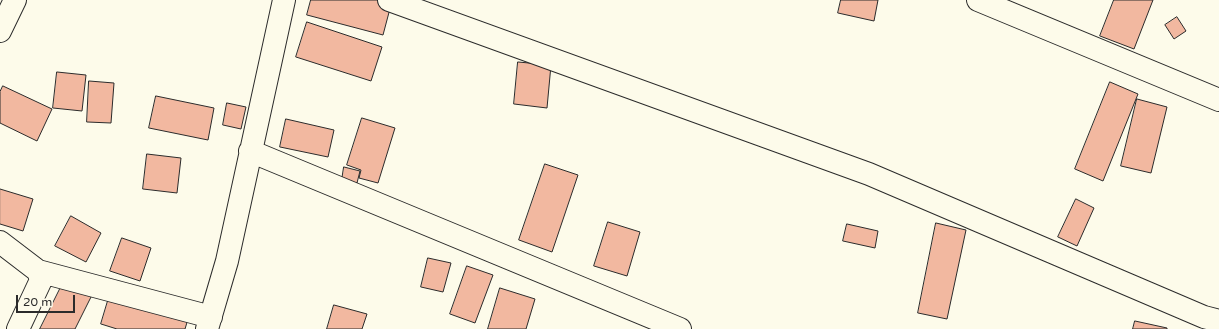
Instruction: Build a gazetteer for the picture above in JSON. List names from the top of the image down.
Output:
{
  "scale_bar": "20 m"
}
